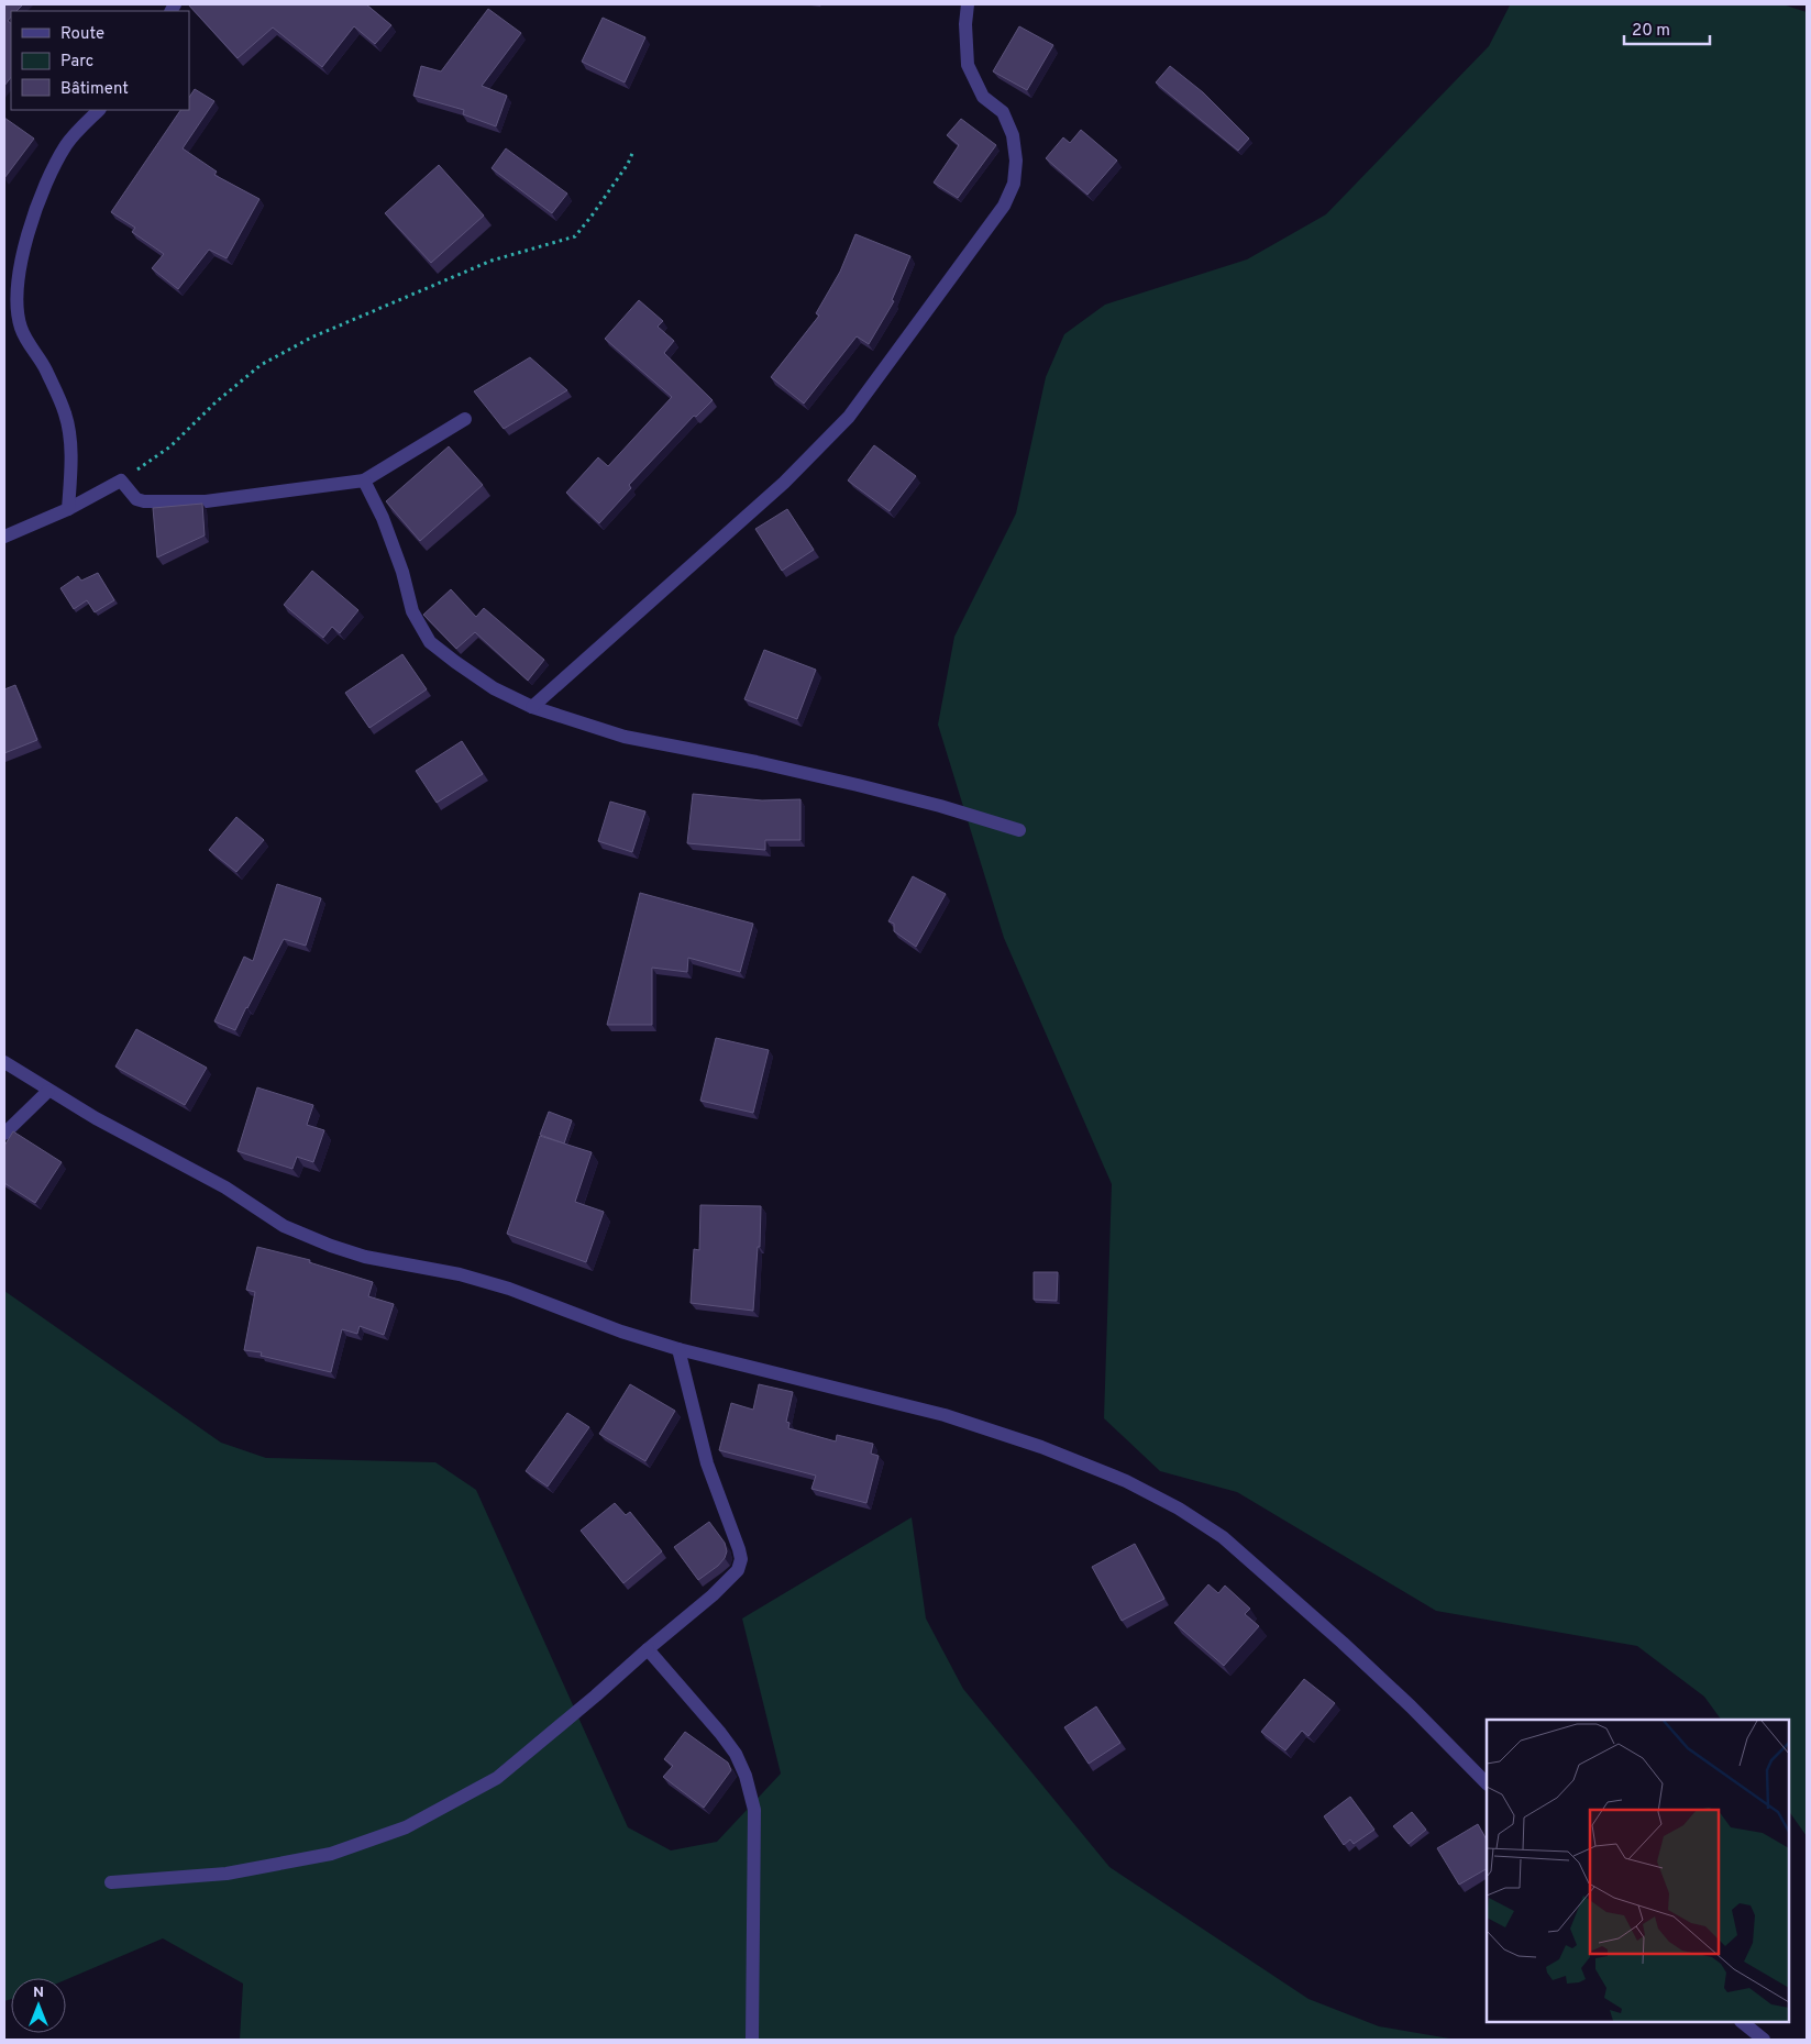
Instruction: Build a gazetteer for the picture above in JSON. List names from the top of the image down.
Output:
{
  "legend": ["Route", "Parc", "Bâtiment"],
  "scale_bar": "20 m",
  "north": "top"
}
